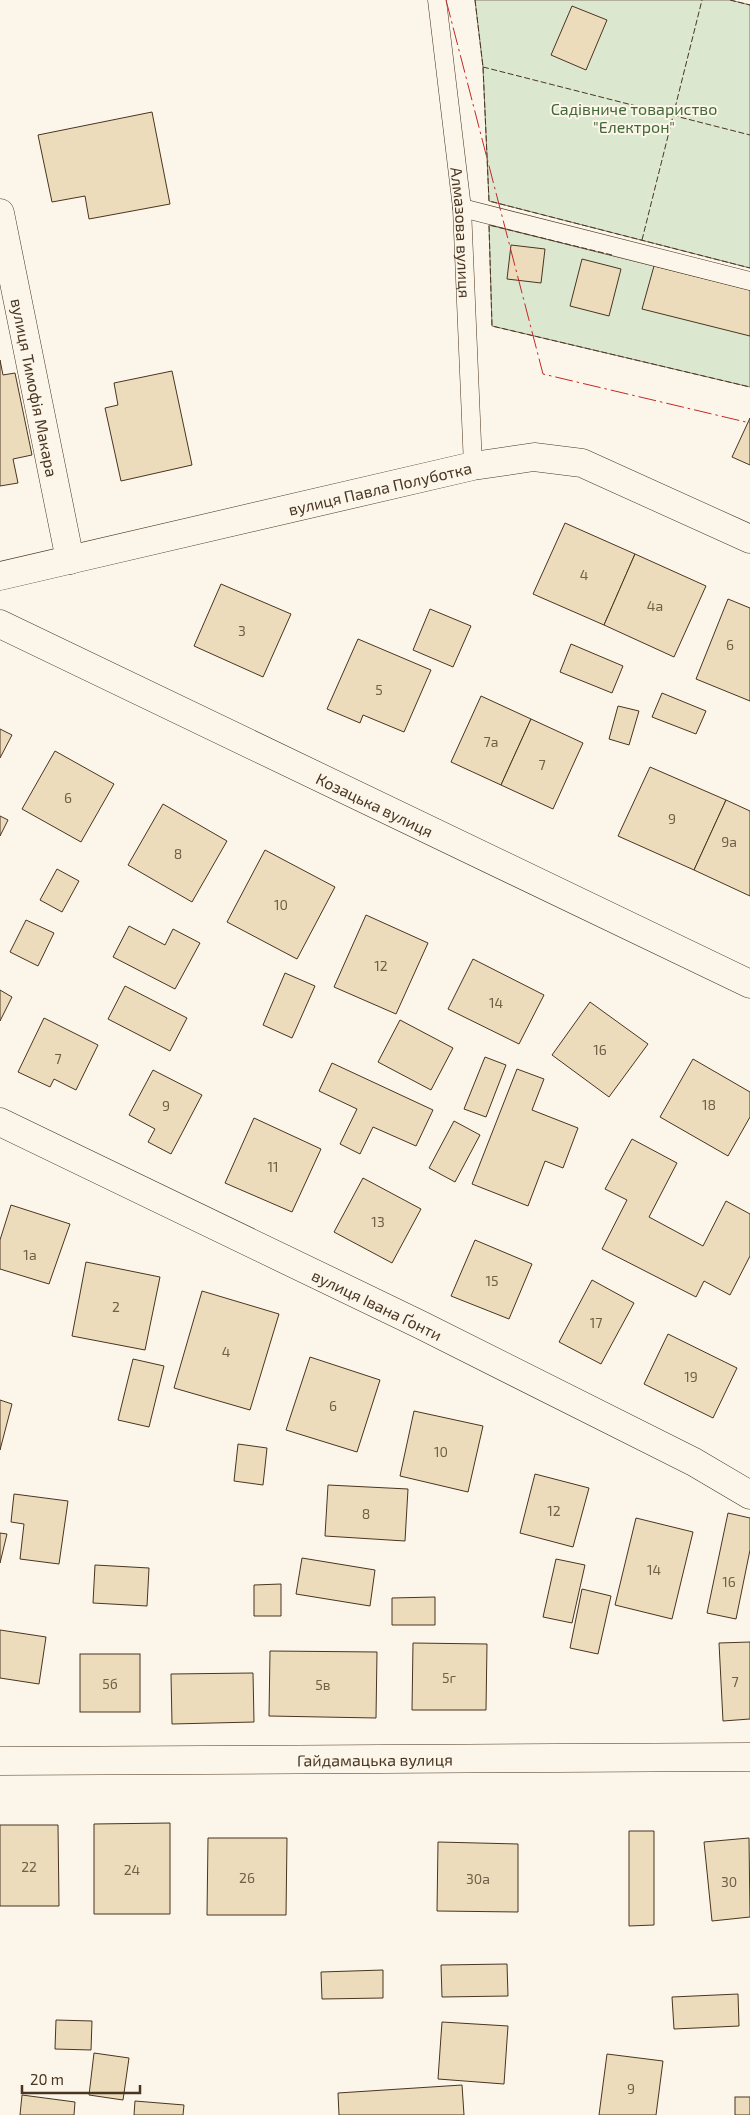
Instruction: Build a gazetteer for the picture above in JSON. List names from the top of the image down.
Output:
{
  "streets": {
    "street": [
      "вулиця Тимофія Макара",
      "вулиця Павла Полуботка",
      "Козацька вулиця",
      "вулиця Івана Ґонти",
      "Гайдамацька вулиця"
    ],
    "lane": ["Алмазова вулиця"]
  },
  "crossings": [
    ["Алмазова вулиця", "вулиця Павла Полуботка"],
    ["вулиця Тимофія Макара", "вулиця Павла Полуботка"]
  ],
  "parks": ["Садівниче товариство \"Електрон\""],
  "house_numbers": [
    "4",
    "4а",
    "3",
    "6",
    "5",
    "7а",
    "7",
    "6",
    "9",
    "9а",
    "8",
    "10",
    "12",
    "14",
    "16",
    "7",
    "18",
    "9",
    "11",
    "13",
    "1а",
    "15",
    "2",
    "17",
    "4",
    "19",
    "6",
    "10",
    "12",
    "8",
    "14",
    "16",
    "5г",
    "7",
    "5б",
    "5в",
    "22",
    "24",
    "26",
    "30а",
    "30",
    "9"
  ],
  "scale_bar": "20 m"
}
